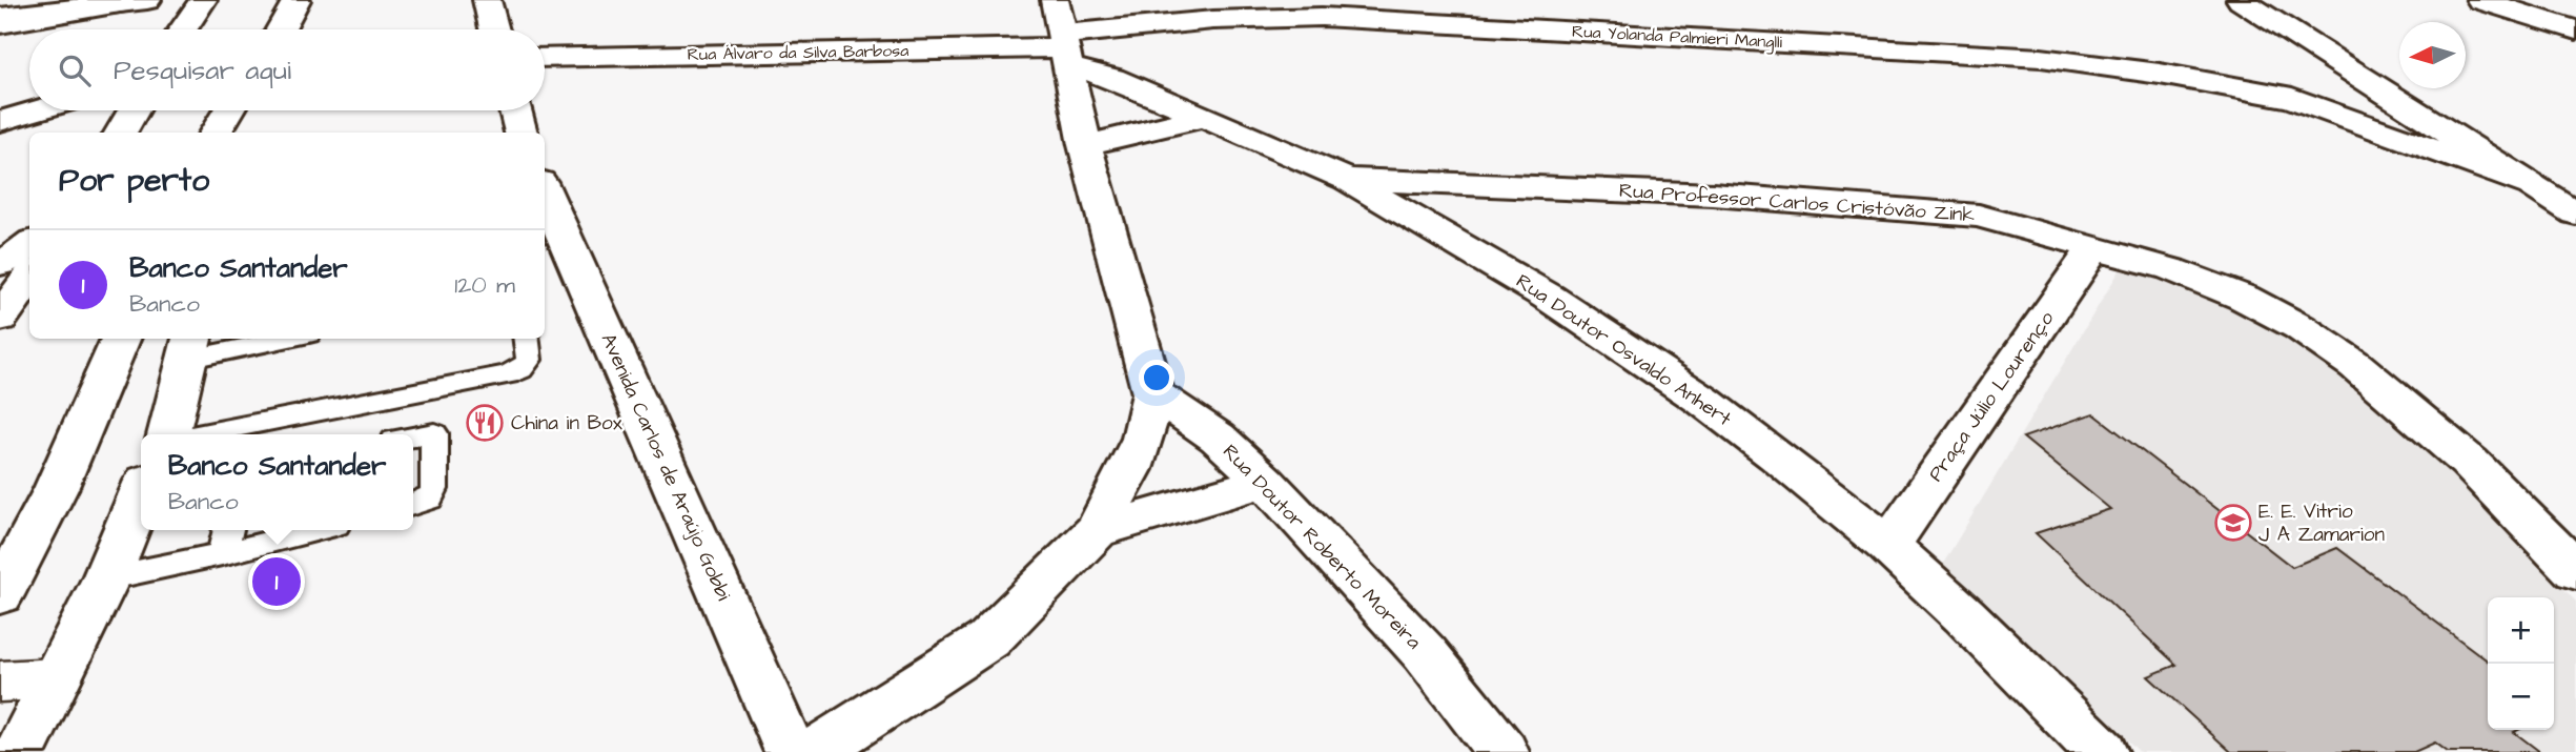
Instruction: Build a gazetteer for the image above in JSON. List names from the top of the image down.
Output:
{
  "streets": {
    "street": [
      "Rua Yolanda Palmieri Manglli",
      "Rua Álvaro da Silva Barbosa",
      "Rua Professor Carlos Cristóvão Zink",
      "Rua Doutor Osvaldo Anhert",
      "Praça Júlio Lourenço",
      "Avenida Carlos de Araújo Gobbi",
      "Rua Doutor Roberto Moreira"
    ]
  },
  "crossings": [
    ["Rua Yolanda Palmieri Manglli", "Rua Álvaro da Silva Barbosa"],
    ["Rua Yolanda Palmieri Manglli", "Rua Doutor Osvaldo Anhert"],
    ["Rua Álvaro da Silva Barbosa", "Rua Doutor Osvaldo Anhert"],
    ["Rua Professor Carlos Cristóvão Zink", "Rua Doutor Osvaldo Anhert"],
    ["Rua Professor Carlos Cristóvão Zink", "Praça Júlio Lourenço"],
    ["Rua Doutor Osvaldo Anhert", "Praça Júlio Lourenço"]
  ],
  "places": {
    "restaurant": ["China in Box"],
    "school or university": ["E. E. Vitrio J A Zamarion"]
  },
  "north": "left",
  "page": {
    "search": "Pesquisar aqui",
    "heading": "Por perto",
    "list": [
      {
        "mark": "1",
        "name": "Banco Santander",
        "note": "Banco",
        "value": "120 m"
      }
    ],
    "popup": ["Banco Santander", "Banco"],
    "pins": "1",
    "map_buttons": ["+", "−"]
  }
}
